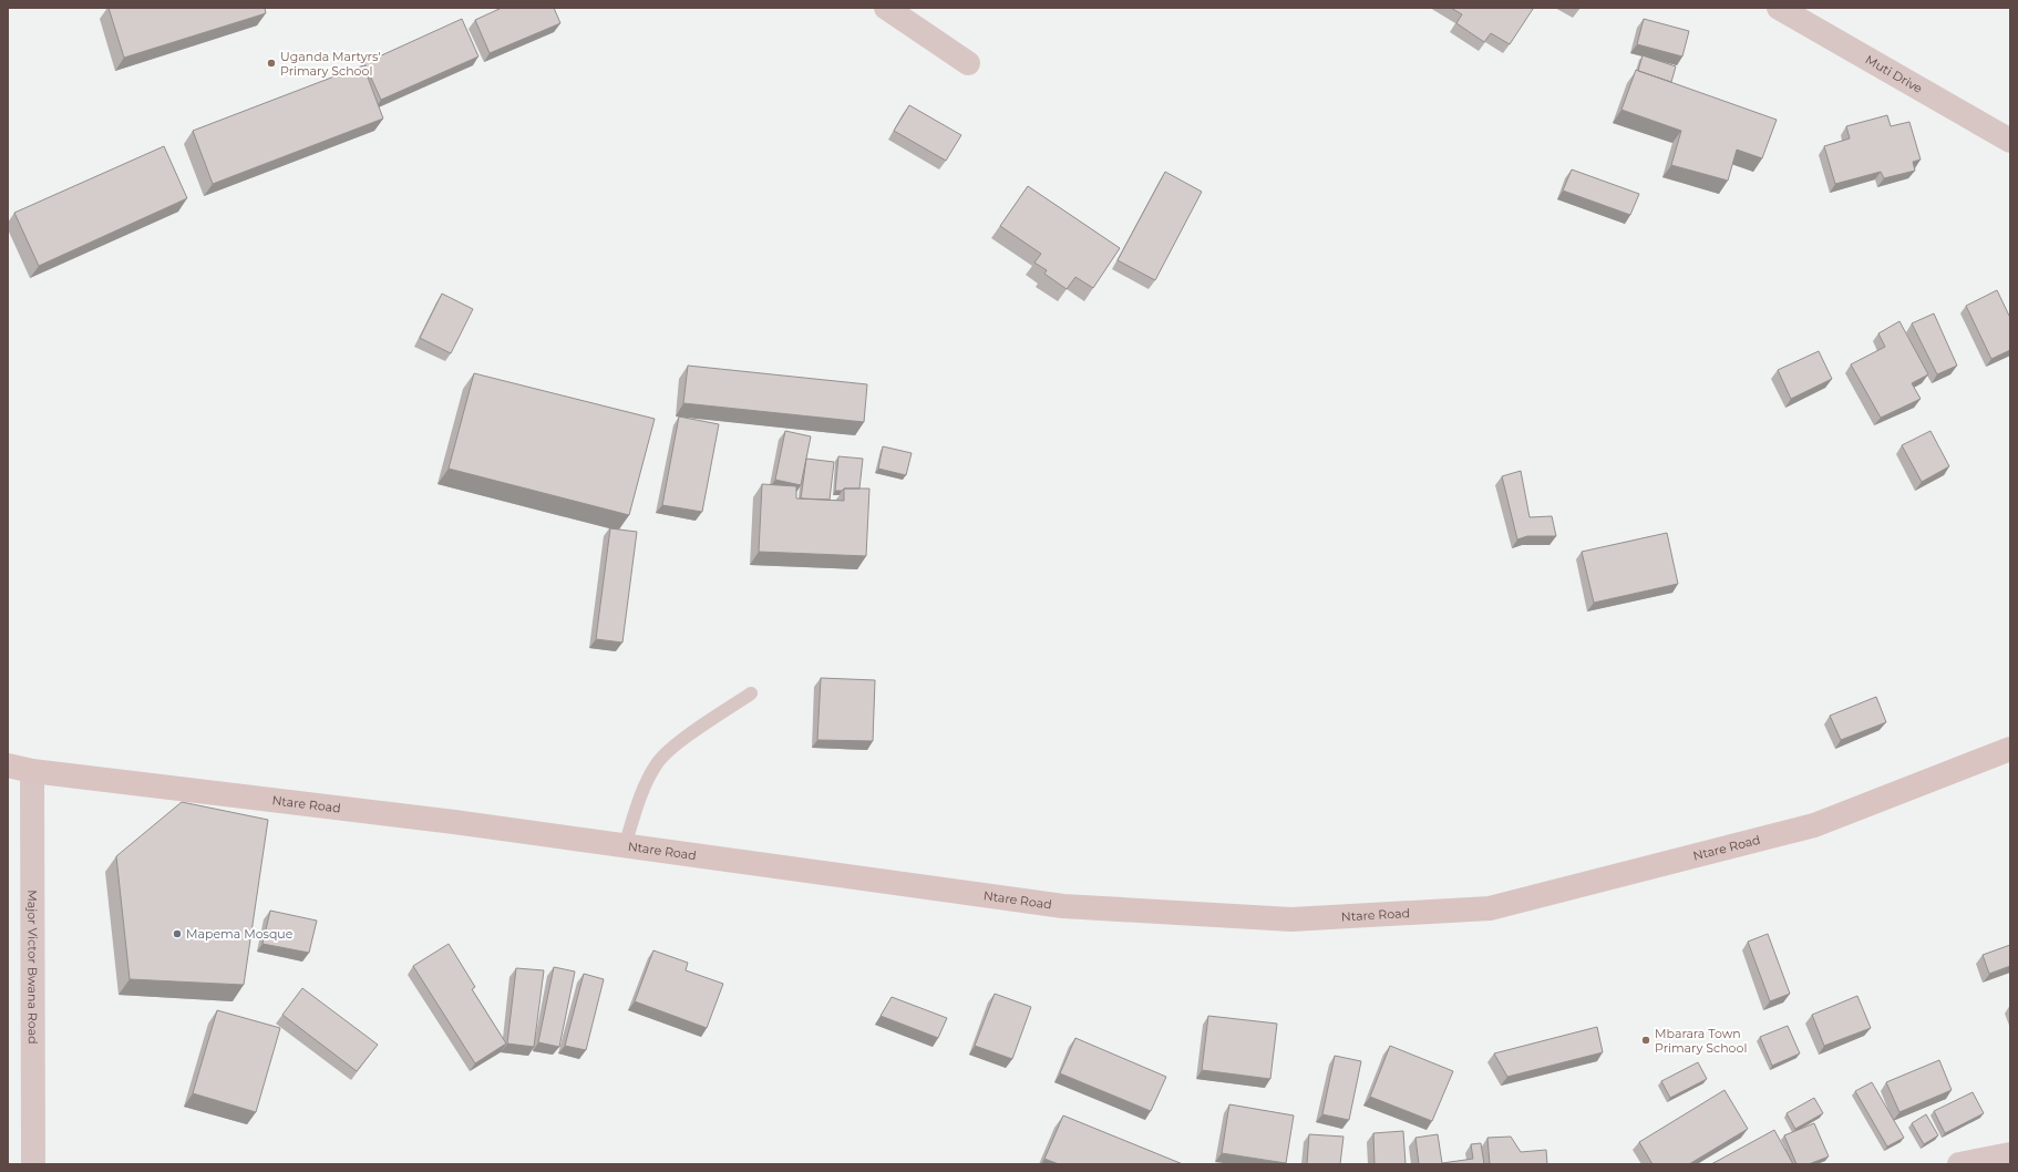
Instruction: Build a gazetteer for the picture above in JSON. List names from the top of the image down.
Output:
{
  "streets": {
    "main road": ["Ntare Road"],
    "street": ["Muti Drive", "Major Victor Bwana Road"]
  },
  "crossings": [
    ["Ntare Road", "Major Victor Bwana Road"]
  ],
  "places": ["Uganda Martyrs' Primary School", "Mapema Mosque", "Mbarara Town Primary School"]
}
